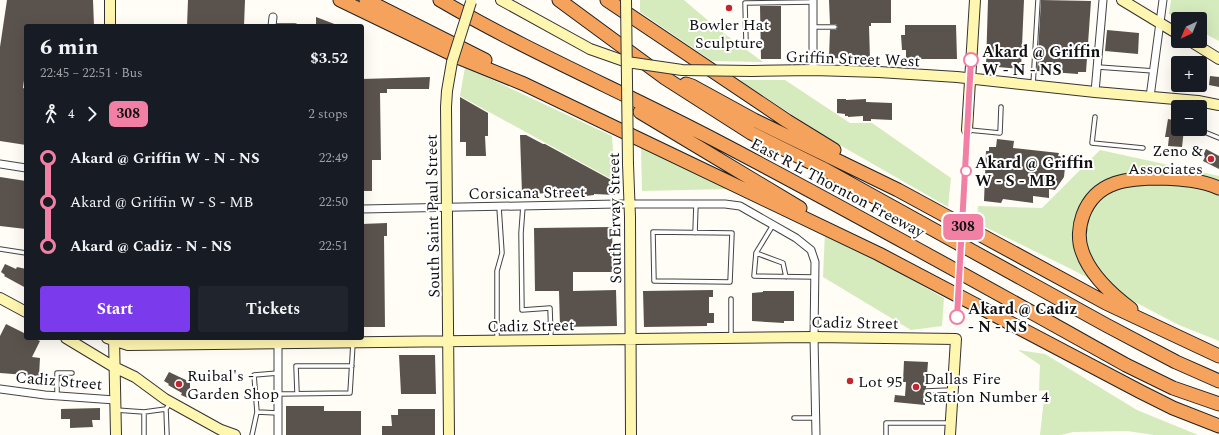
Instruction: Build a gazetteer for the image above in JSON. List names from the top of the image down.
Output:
{
  "streets": {
    "highway": ["East R L Thornton Freeway"],
    "main road": [
      "Griffin Street West",
      "South Saint Paul Street",
      "South Ervay Street",
      "Cadiz Street"
    ],
    "street": ["Corsicana Street"]
  },
  "crossings": [
    ["Griffin Street West", "South Ervay Street"],
    ["Corsicana Street", "South Saint Paul Street"],
    ["Corsicana Street", "South Ervay Street"],
    ["South Saint Paul Street", "Cadiz Street"],
    ["South Ervay Street", "Cadiz Street"]
  ],
  "places": [
    "Bowler Hat Sculpture",
    "Akard @ Griffin W - N - NS",
    "Zeno & Associates",
    "Akard @ Griffin W - S - MB",
    "Akard @ Cadiz - N - NS",
    "Lot 95",
    "Ruibal's - Garden Shop",
    "Dallas Fire Station Number 4"
  ],
  "lines": ["bus line 308"],
  "north": "bottom left",
  "page": {
    "on_map": "308",
    "map_buttons": ["+", "−"],
    "heading": ["6 min", "22:45 – 22:51 · Bus", "$3.52"],
    "legs": ["4", "308", "2 stops"],
    "list": [
      {
        "name": "Akard @ Griffin W - N - NS",
        "value": "22:49"
      },
      {
        "name": "Akard @ Griffin W - S - MB",
        "value": "22:50"
      },
      {
        "name": "Akard @ Cadiz - N - NS",
        "value": "22:51"
      }
    ],
    "buttons": ["Start", "Tickets"]
  }
}
